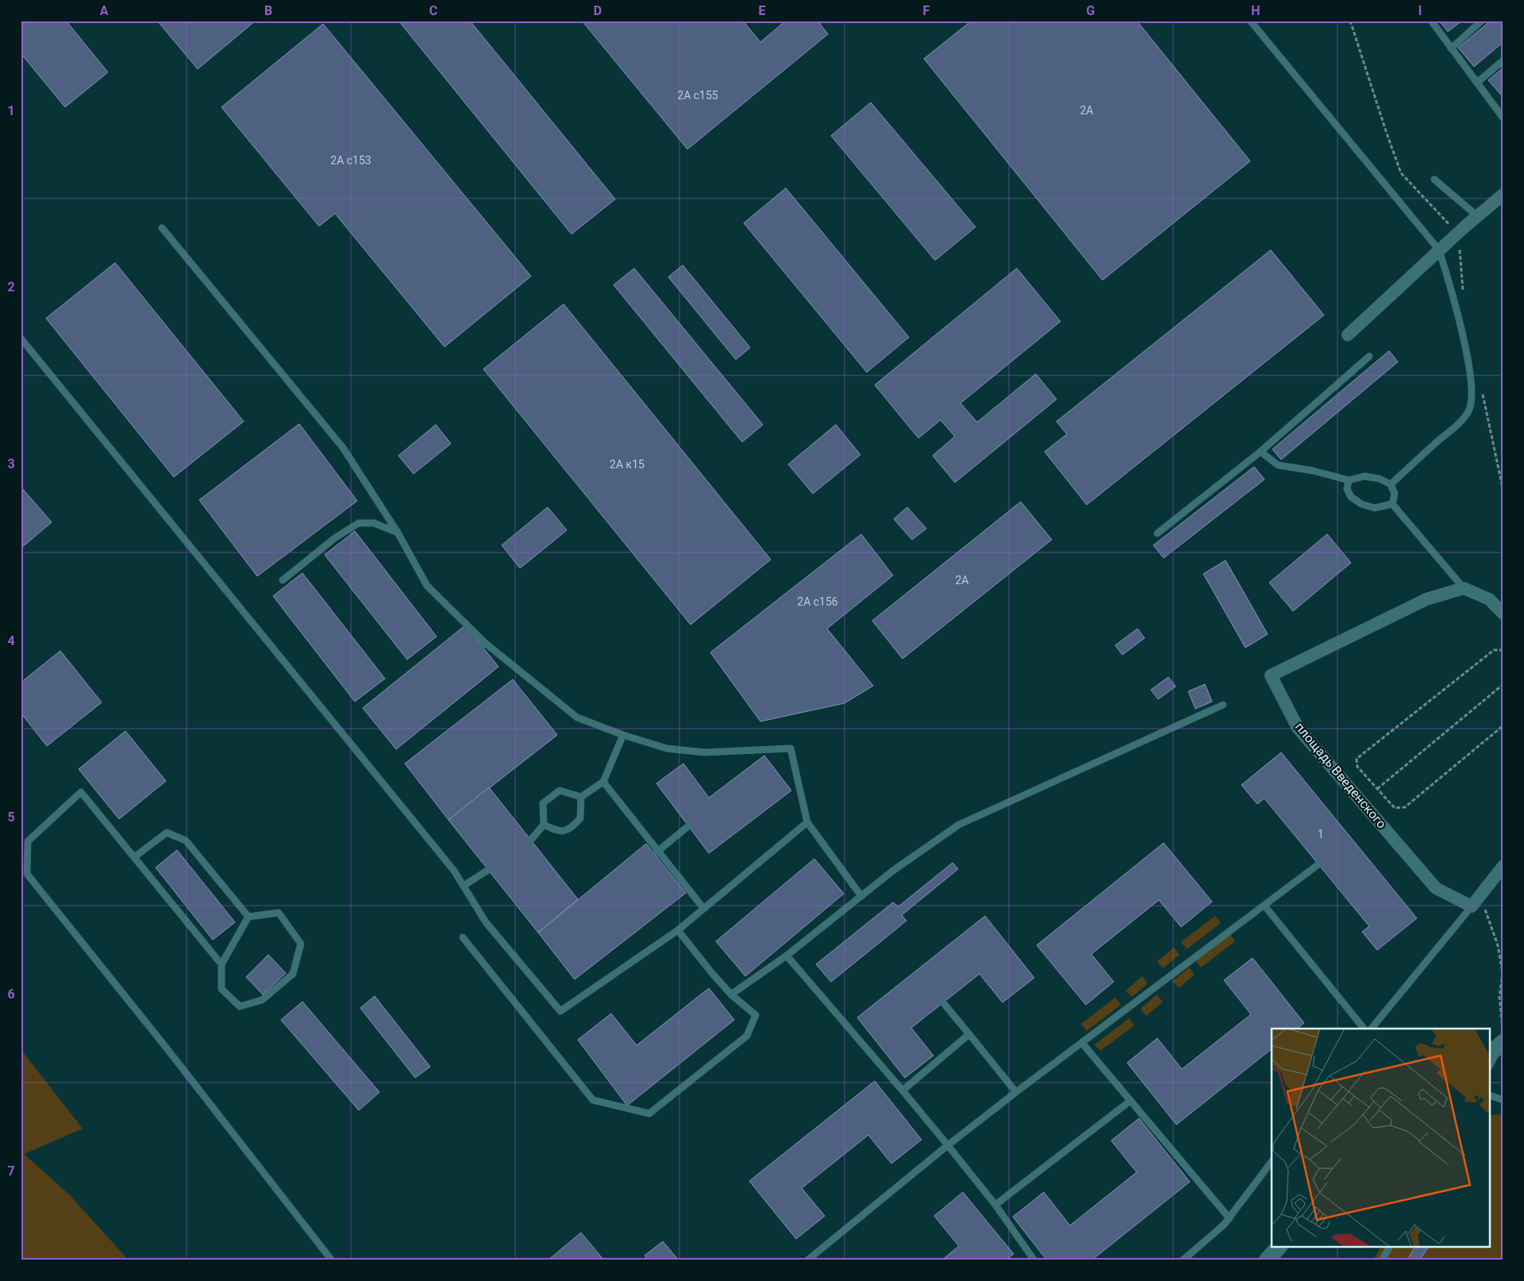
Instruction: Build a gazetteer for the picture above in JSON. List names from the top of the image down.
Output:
{
  "streets": {
    "street": ["площадь Введенского"]
  },
  "house_numbers": [
    "2А с155",
    "2А",
    "2А с153",
    "2А к15",
    "2А",
    "2А с156",
    "1"
  ],
  "grid": {
    "columns": [
      "A",
      "B",
      "C",
      "D",
      "E",
      "F",
      "G",
      "H",
      "I"
    ],
    "rows": [
      "1",
      "2",
      "3",
      "4",
      "5",
      "6",
      "7"
    ]
  }
}
